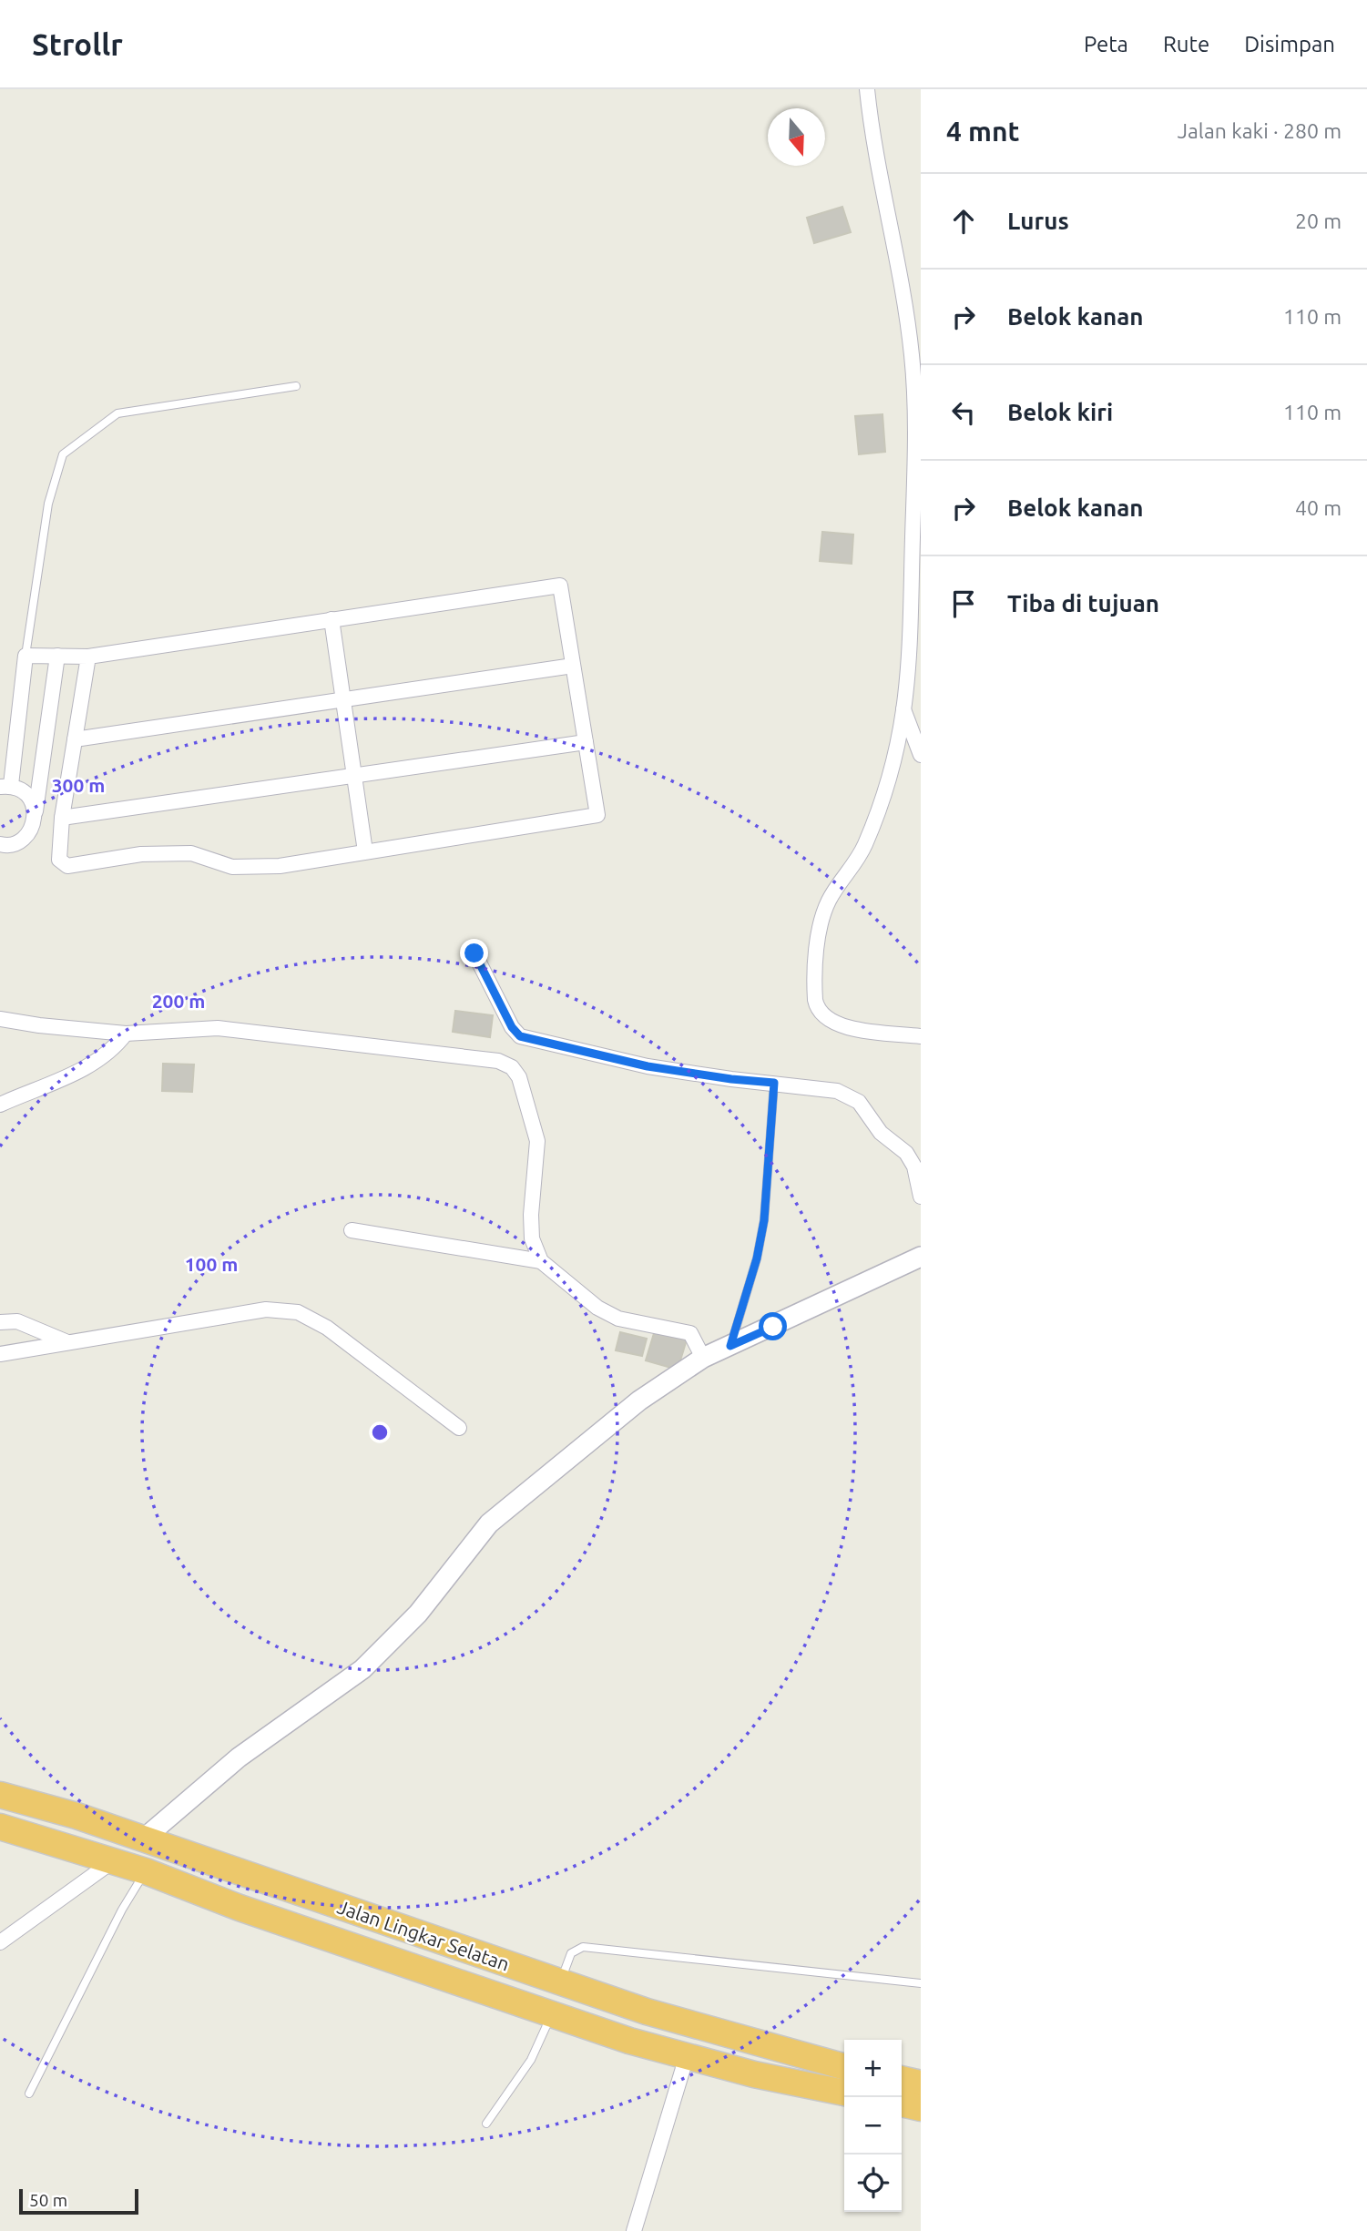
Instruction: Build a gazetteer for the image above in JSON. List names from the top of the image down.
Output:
{
  "streets": {
    "highway": ["Jalan Lingkar Selatan"]
  },
  "scale_bar": "50 m",
  "north": "bottom",
  "page": {
    "header": "Strollr",
    "nav": ["Peta", "Rute", "Disimpan"],
    "heading": ["4 mnt", "Jalan kaki · 280 m"],
    "list": [
      ["Lurus", "20 m"],
      ["Belok kanan", "110 m"],
      ["Belok kiri", "110 m"],
      ["Belok kanan", "40 m"],
      "Tiba di tujuan"
    ],
    "map_buttons": ["+", "−"],
    "scale": "50 m"
  },
  "rings": ["300 m", "200 m", "100 m"]
}
